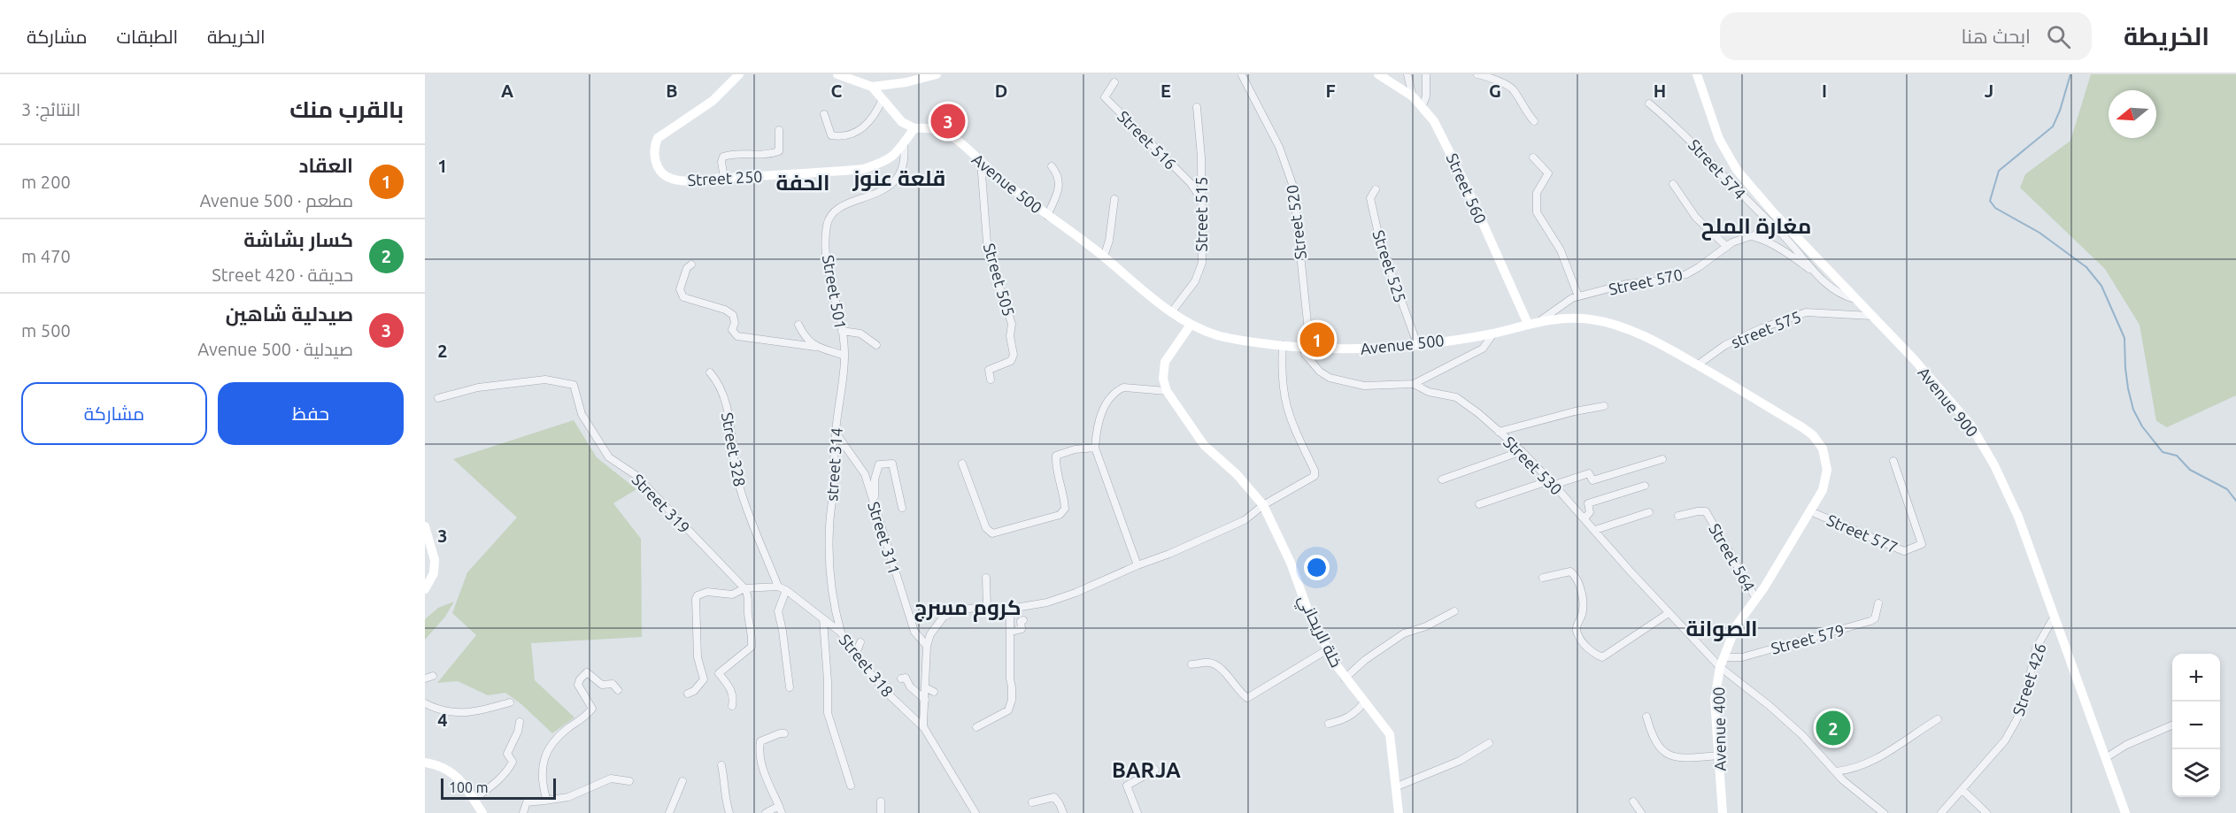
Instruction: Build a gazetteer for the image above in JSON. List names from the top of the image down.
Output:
{
  "streets": {
    "main road": [
      "Street 250",
      "Avenue 500",
      "Street 560",
      "Avenue 900",
      "خلة الريحاني",
      "Avenue 400"
    ],
    "street": [
      "Street 516",
      "Street 574",
      "Street 515",
      "Street 520",
      "Street 525",
      "Street 505",
      "Street 570",
      "Street 501",
      "street 575",
      "Street 328",
      "street 314",
      "Street 530",
      "Street 319",
      "Street 577",
      "Street 311",
      "Street 564",
      "Street 579",
      "Street 318",
      "Street 426"
    ]
  },
  "crossings": [
    ["Street 516", "Street 515"],
    ["Street 574", "Street 570"],
    ["Street 574", "Avenue 900"],
    ["Street 250", "Avenue 500"],
    ["Street 250", "Street 501"],
    ["Avenue 500", "Street 560"],
    ["Avenue 500", "Street 515"],
    ["Avenue 500", "Street 520"],
    ["Avenue 500", "Street 525"],
    ["Avenue 500", "Street 505"],
    ["Avenue 500", "Street 570"],
    ["Avenue 500", "street 575"],
    ["Avenue 500", "Street 530"],
    ["Avenue 500", "Street 577"],
    ["Avenue 500", "Avenue 400"],
    ["Street 520", "Street 530"],
    ["Street 501", "street 314"],
    ["street 575", "Avenue 900"],
    ["Avenue 900", "Street 426"],
    ["Street 328", "Street 318"],
    ["street 314", "Street 311"],
    ["street 314", "Street 318"],
    ["Street 530", "Street 579"],
    ["Street 530", "Avenue 400"],
    ["Street 319", "Street 318"],
    ["Street 577", "Avenue 400"],
    ["Street 564", "Avenue 400"],
    ["Street 579", "Avenue 400"]
  ],
  "districts": [
    "قلعة عنوز",
    "الحفة",
    "مغارة الملح",
    "كروم مسرج",
    "الصوانة",
    "BARJA"
  ],
  "scale_bar": "100 m",
  "north": "left",
  "page": {
    "header": "الخريطة",
    "search": "ابحث هنا",
    "nav": ["الخريطة", "الطبقات", "مشاركة"],
    "heading": ["بالقرب منك", "النتائج: 3"],
    "pins": ["3", "1", "2"],
    "list": [
      {
        "mark": "1",
        "name": "العقاد",
        "note": "مطعم · Avenue 500",
        "value": "200 m"
      },
      {
        "mark": "2",
        "name": "كسار بشاشة",
        "note": "حديقة · Street 420",
        "value": "470 m"
      },
      {
        "mark": "3",
        "name": "صيدلية شاهين",
        "note": "صيدلية · Avenue 500",
        "value": "500 m"
      }
    ],
    "buttons": ["حفظ", "مشاركة"],
    "map_buttons": ["+", "−"],
    "scale": "100 m"
  },
  "grid": {
    "columns": [
      "A",
      "B",
      "C",
      "D",
      "E",
      "F",
      "G",
      "H",
      "I",
      "J"
    ],
    "rows": [
      "1",
      "2",
      "3",
      "4"
    ]
  }
}
